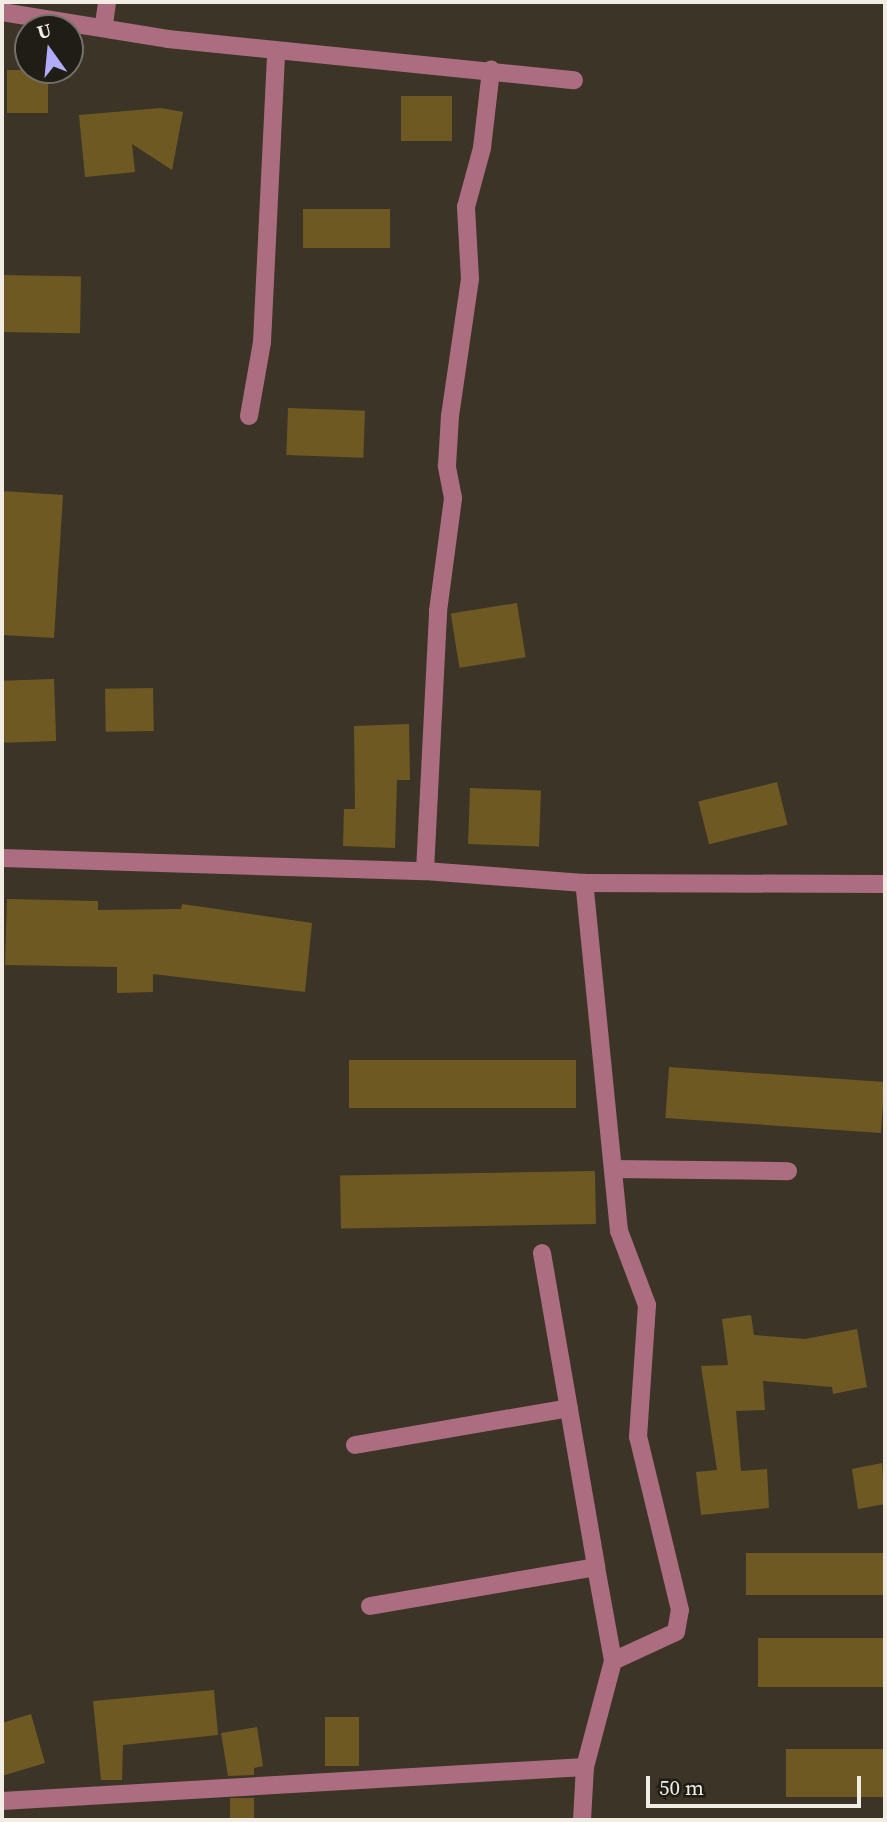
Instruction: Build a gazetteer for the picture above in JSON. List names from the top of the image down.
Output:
{
  "scale_bar": "50 m",
  "north": "top"
}
